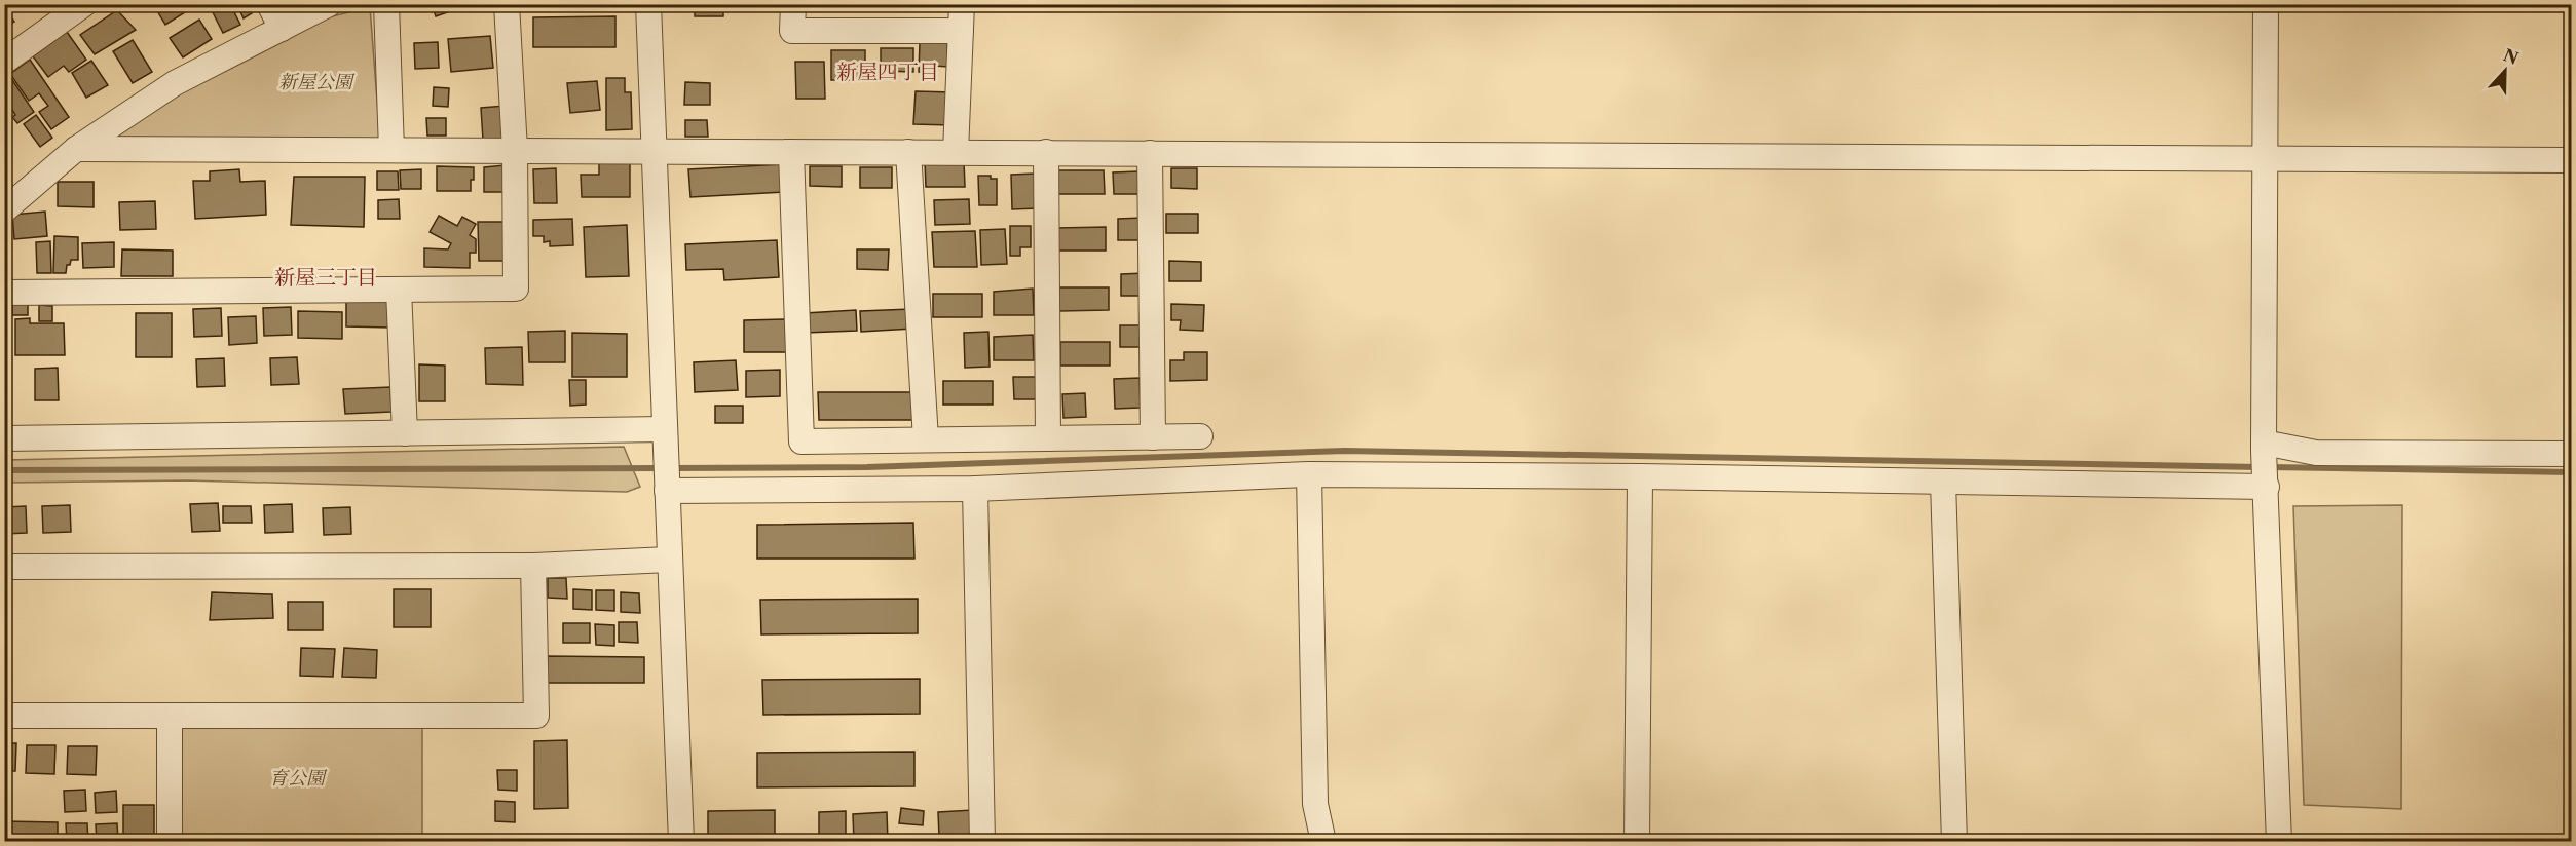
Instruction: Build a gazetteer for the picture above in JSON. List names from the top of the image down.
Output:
{
  "districts": ["新屋四丁目", "新屋三丁目"],
  "parks": ["新屋公園", "育公園"],
  "north": "top"
}
